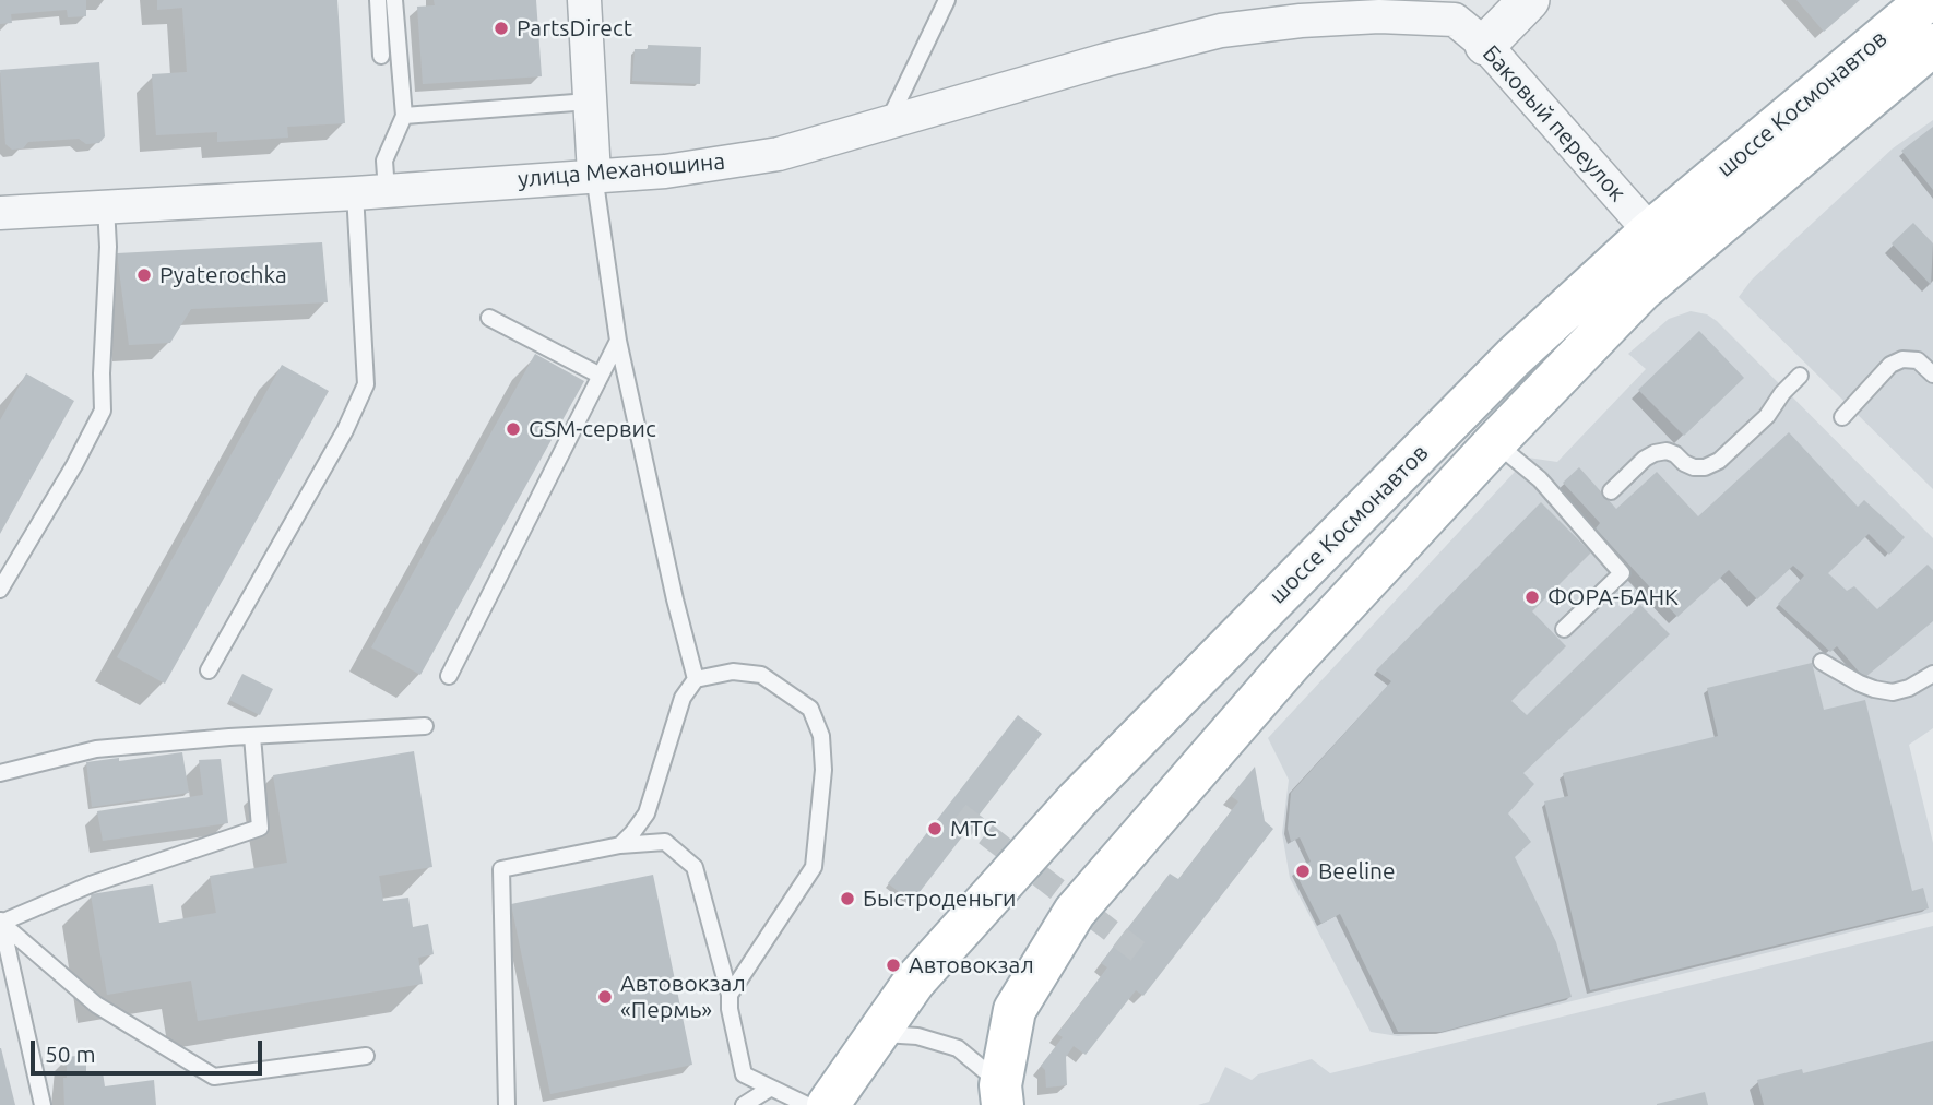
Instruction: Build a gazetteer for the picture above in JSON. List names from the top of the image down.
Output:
{
  "streets": {
    "main road": ["шоссе Космонавтов"],
    "street": ["Баковый переулок", "улица Механошина"]
  },
  "crossings": [
    ["шоссе Космонавтов", "Баковый переулок"],
    ["Баковый переулок", "улица Механошина"]
  ],
  "places": [
    "PartsDirect",
    "Pyaterochka",
    "GSM-сервис",
    "ФОРА-БАНК",
    "МТС",
    "Beeline",
    "Быстроденьги",
    "Автовокзал",
    "Автовокзал «Пермь»"
  ],
  "scale_bar": "50 m"
}
